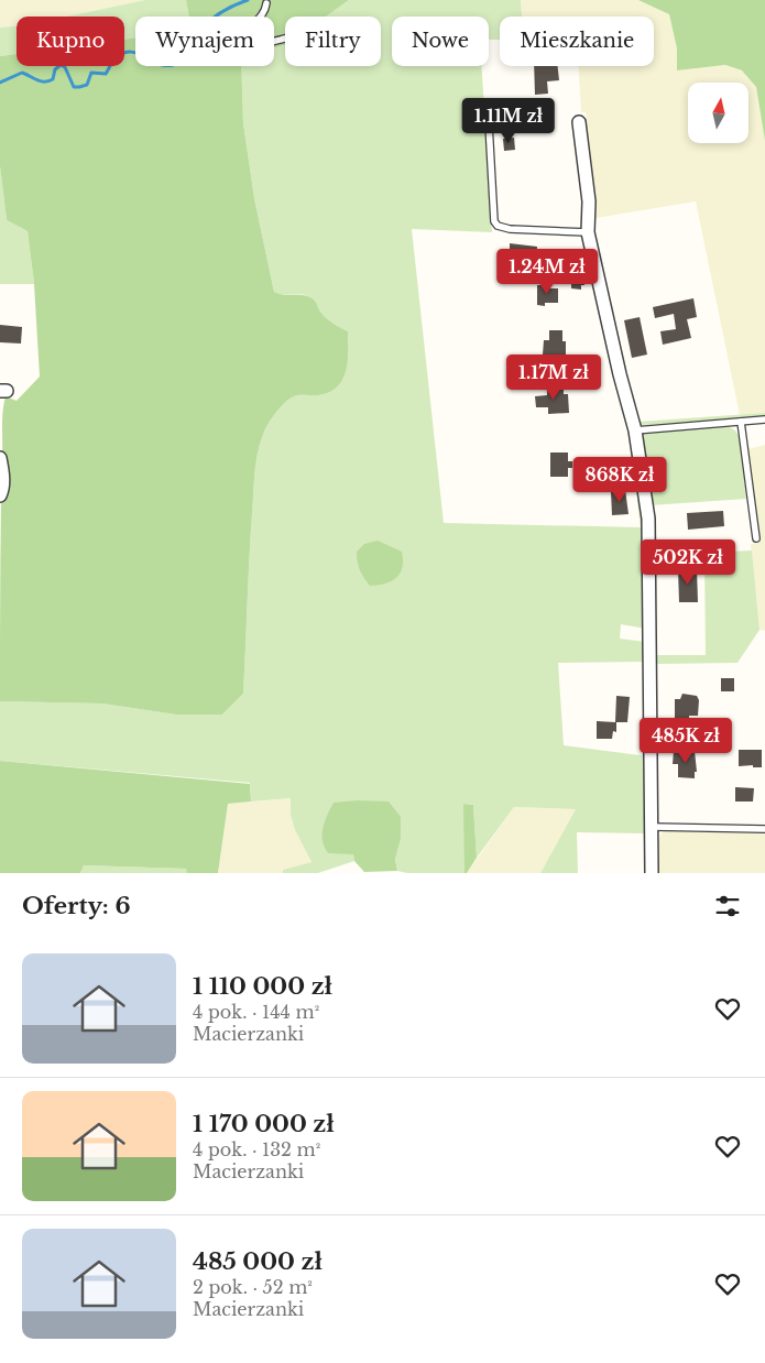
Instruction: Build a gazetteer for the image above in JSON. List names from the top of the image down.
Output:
{
  "north": "top",
  "page": {
    "chip": [
      "Kupno",
      "Wynajem",
      "Filtry",
      "Nowe",
      "Mieszkanie"
    ],
    "price": [
      "1.11M zł",
      "1.24M zł",
      "1.17M zł",
      "868K zł",
      "502K zł",
      "485K zł"
    ],
    "heading": "Oferty: 6",
    "list": [
      {
        "name": "1 110 000 zł",
        "note": "4 pok. · 144 m² · Macierzanki"
      },
      {
        "name": "1 170 000 zł",
        "note": "4 pok. · 132 m² · Macierzanki"
      },
      {
        "name": "485 000 zł",
        "note": "2 pok. · 52 m² · Macierzanki"
      }
    ]
  }
}
